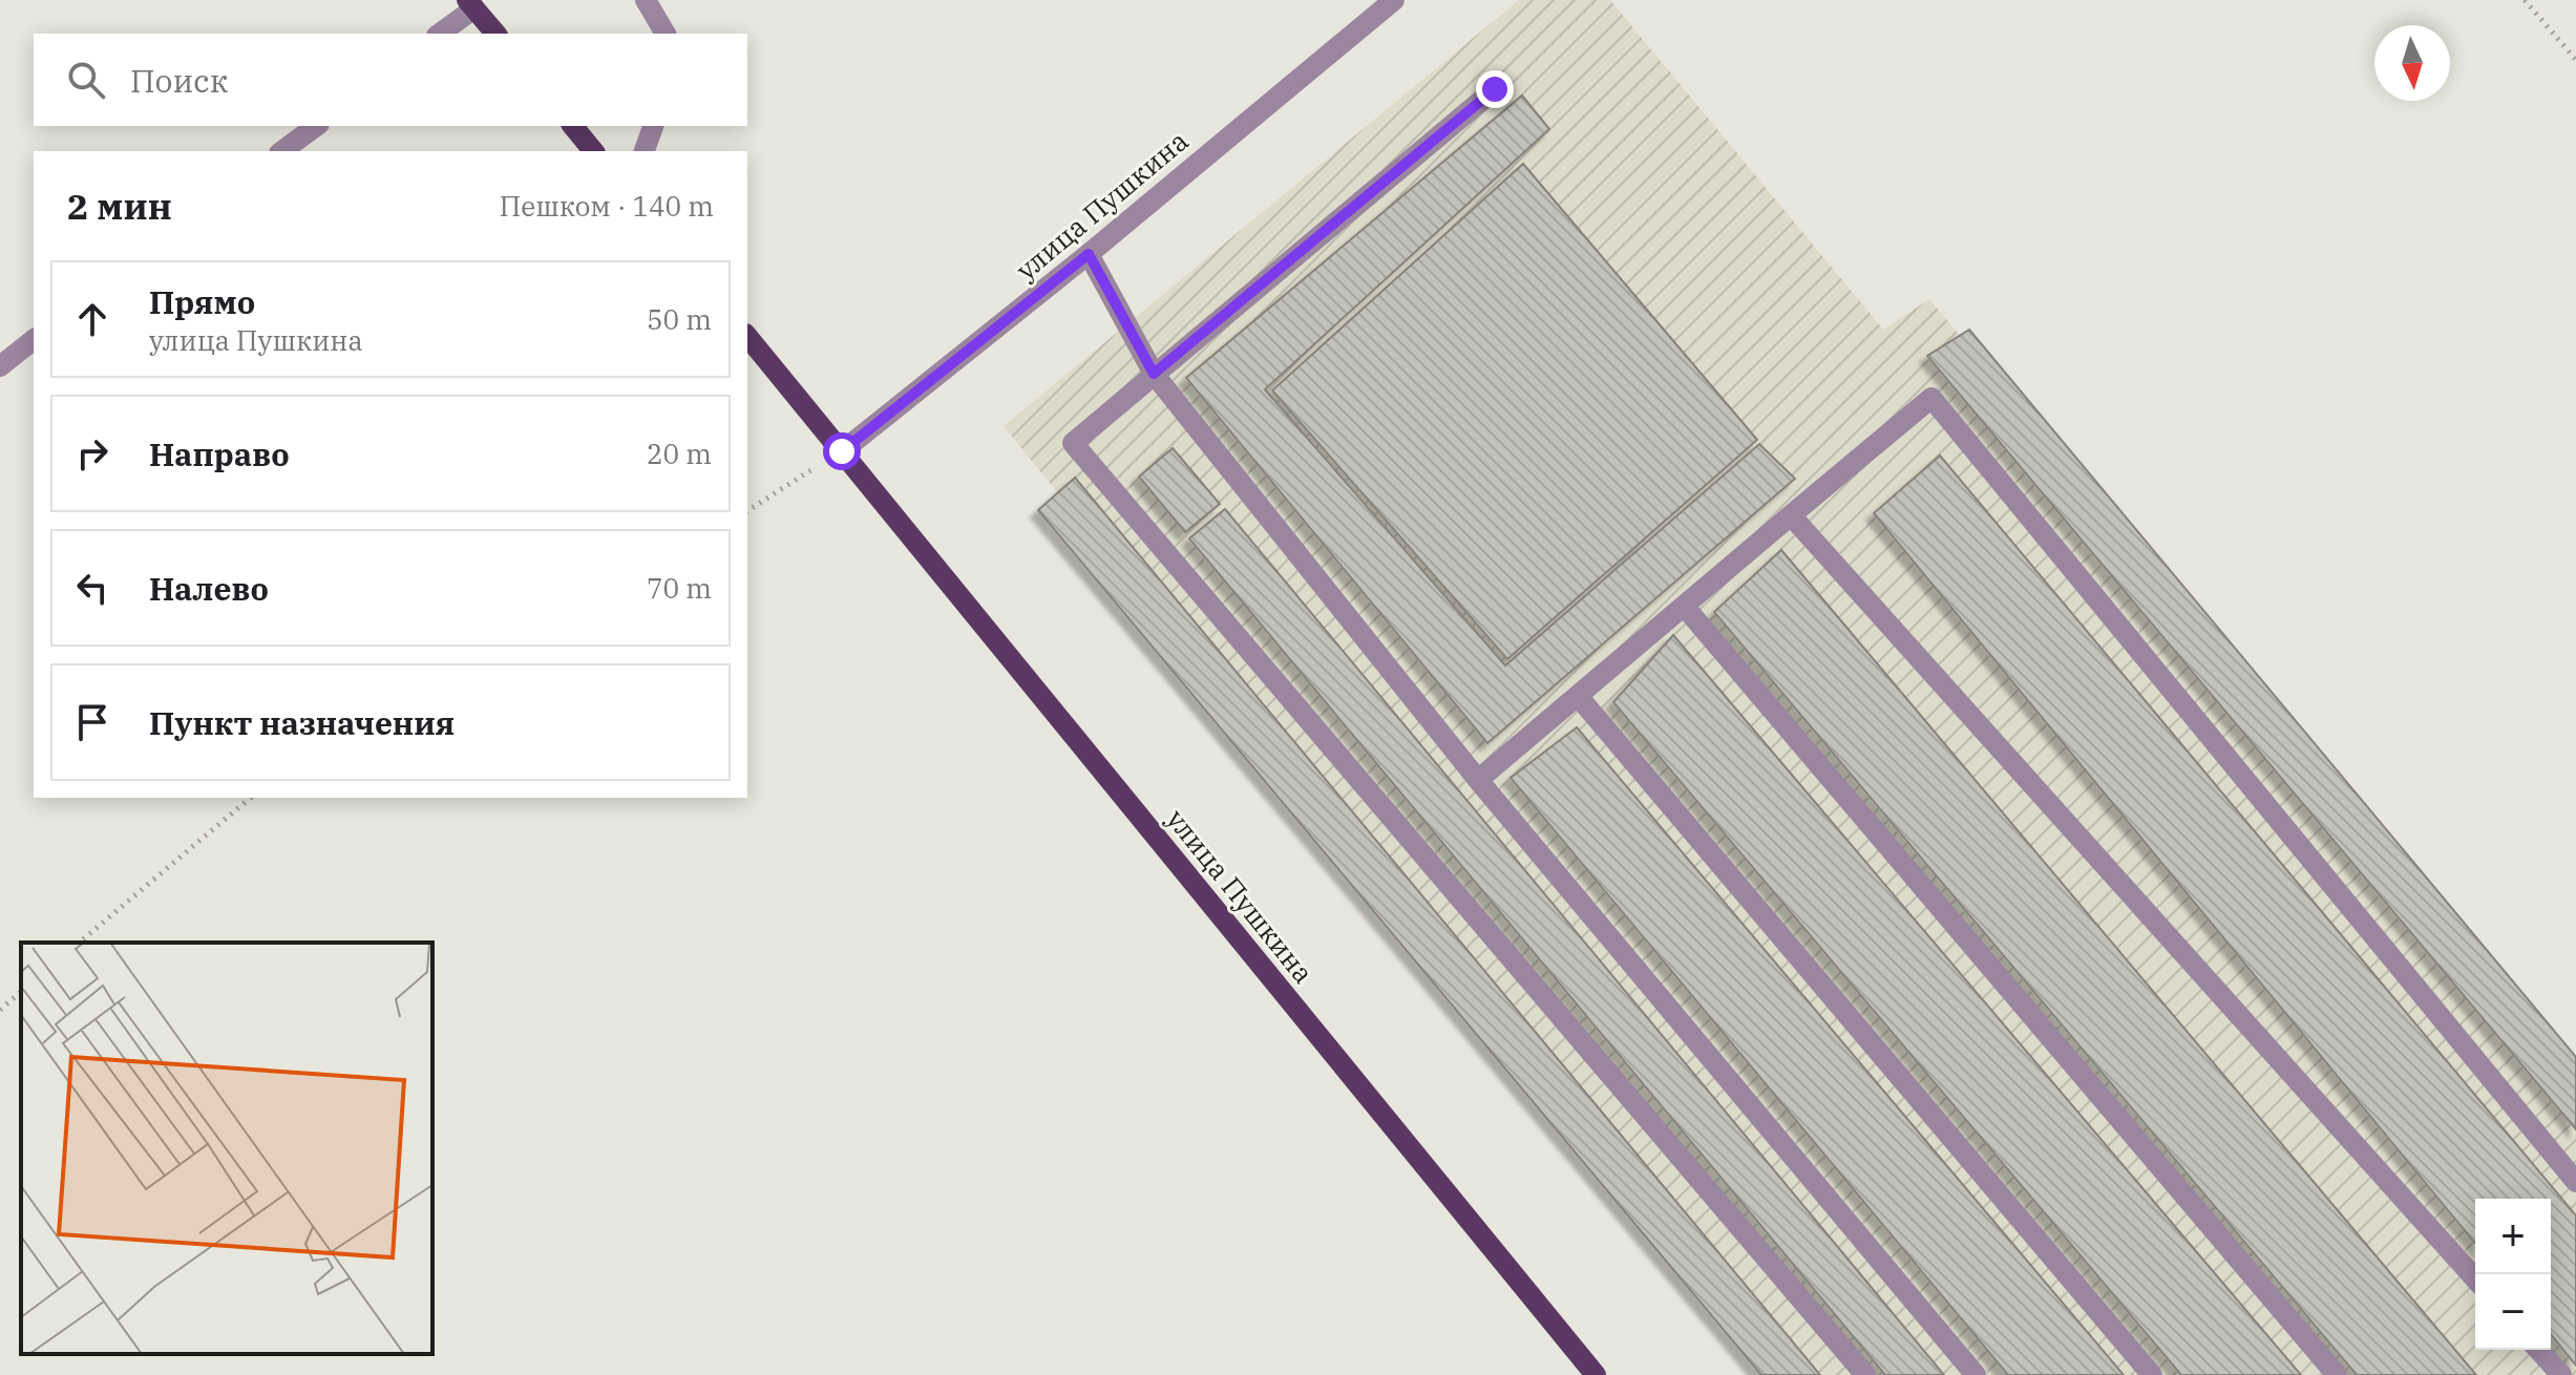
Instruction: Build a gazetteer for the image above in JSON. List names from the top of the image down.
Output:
{
  "streets": {
    "main road": ["улица Пушкина"]
  },
  "north": "bottom",
  "page": {
    "search": "Поиск",
    "heading": ["2 мин", "Пешком · 140 m"],
    "list": [
      ["Прямо", "улица Пушкина", "50 m"],
      ["Направо", "20 m"],
      ["Налево", "70 m"],
      "Пункт назначения"
    ],
    "map_buttons": ["+", "−"]
  }
}
